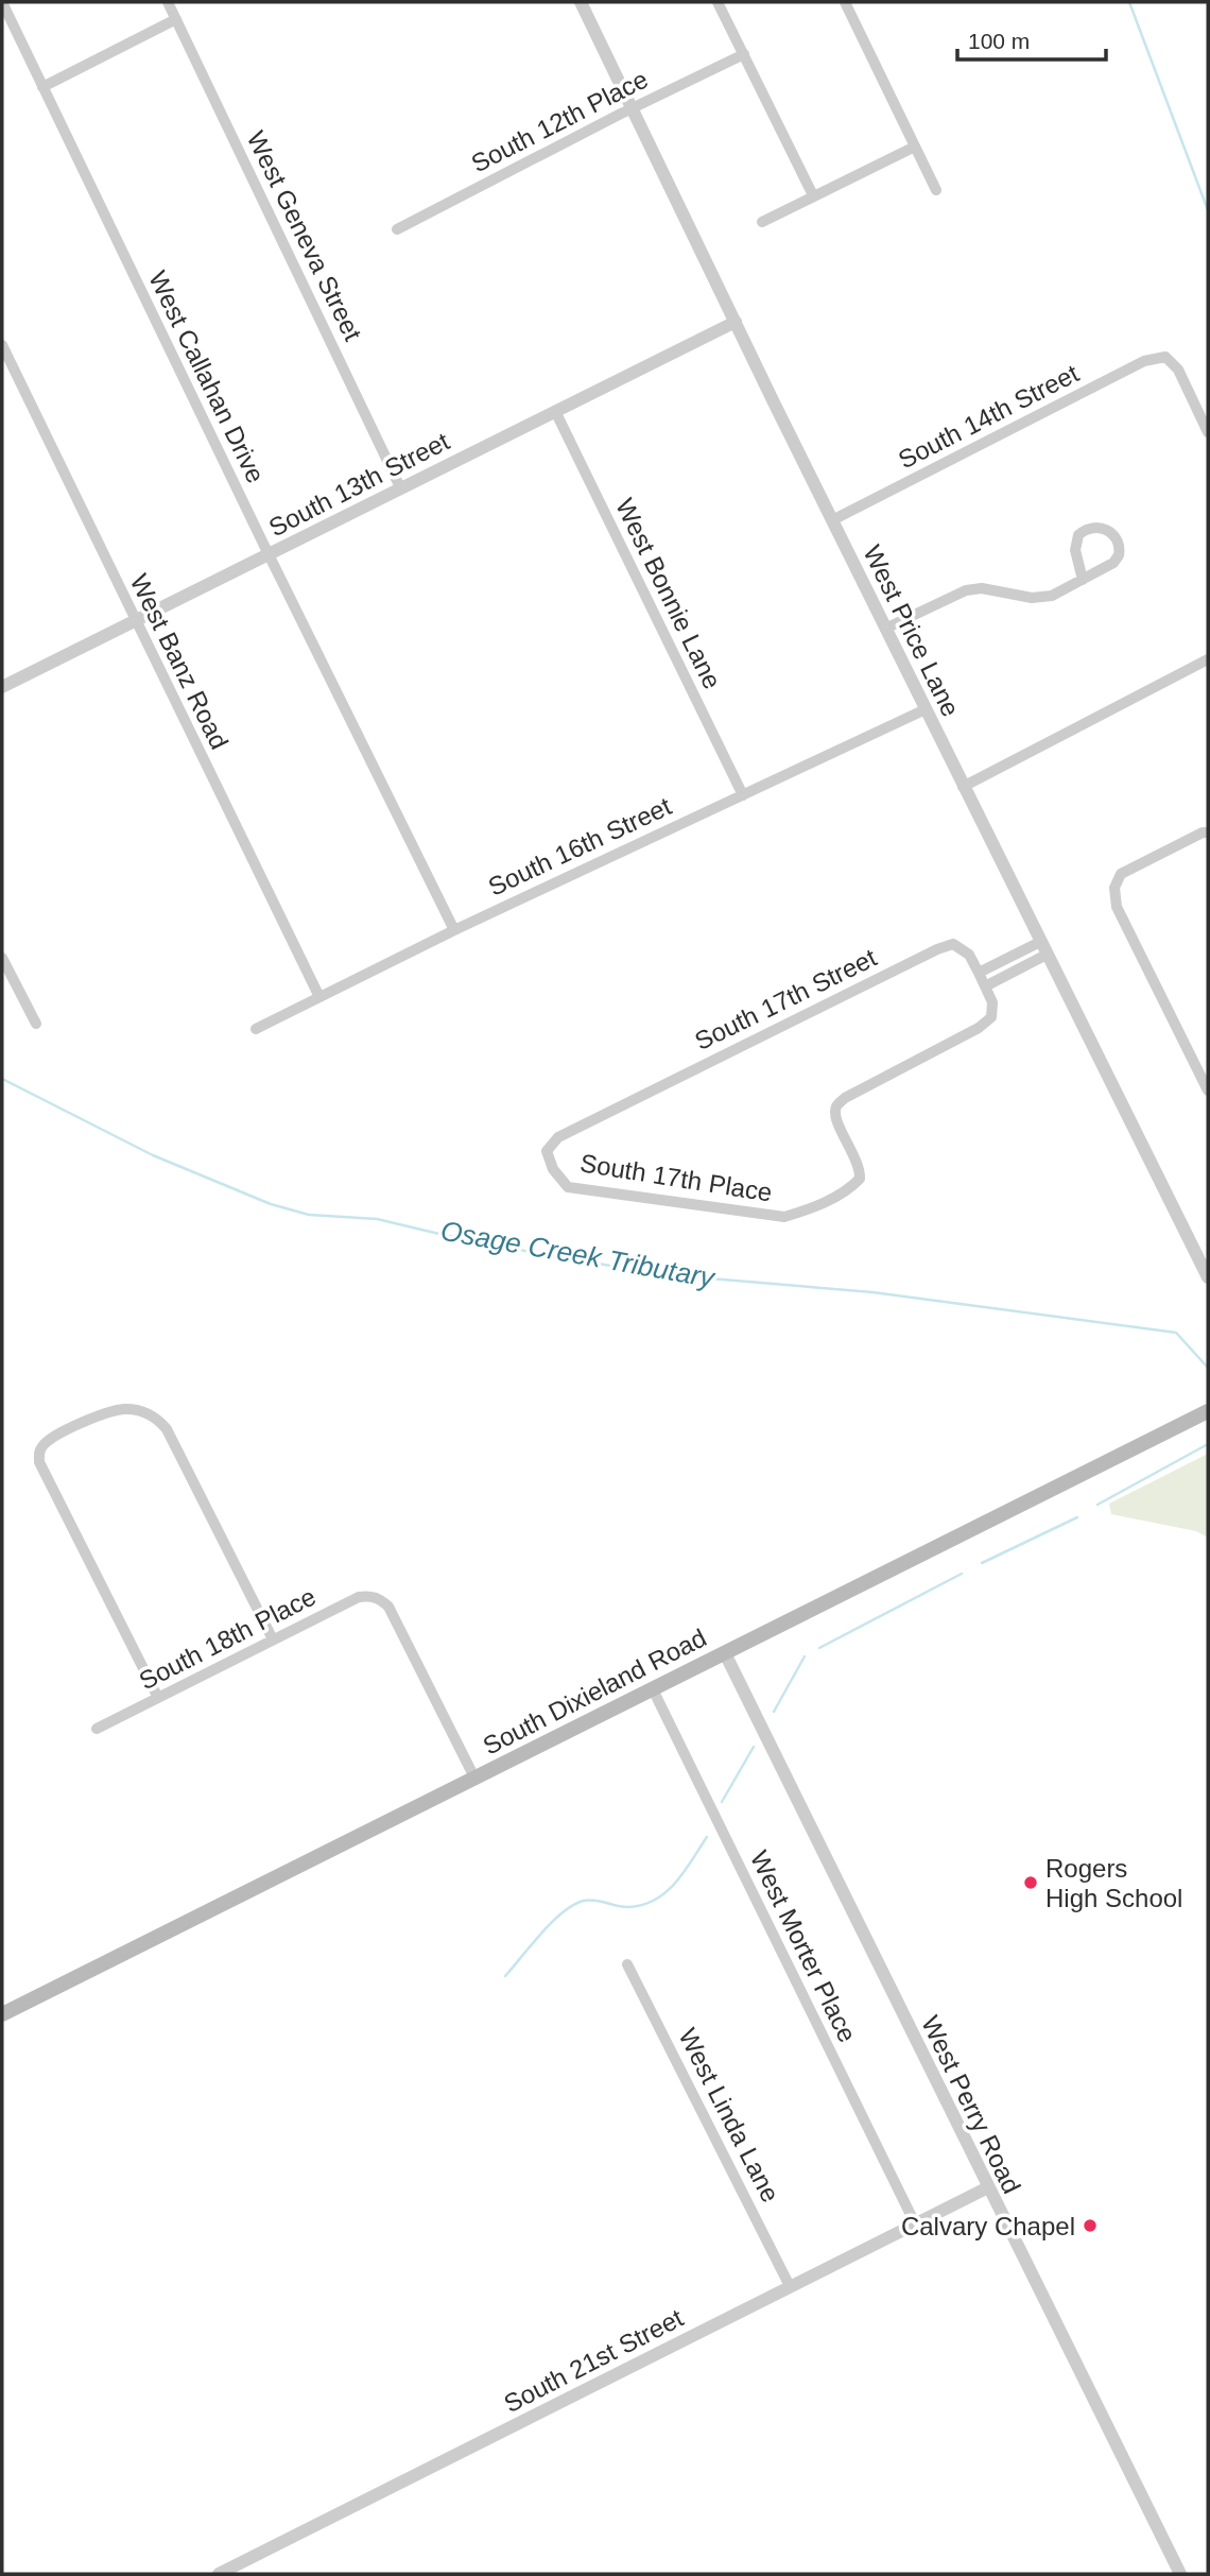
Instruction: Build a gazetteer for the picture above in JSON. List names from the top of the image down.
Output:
{
  "streets": {
    "main road": ["South Dixieland Road"],
    "street": [
      "South 12th Place",
      "West Geneva Street",
      "West Callahan Drive",
      "South 14th Street",
      "South 13th Street",
      "West Bonnie Lane",
      "West Price Lane",
      "West Banz Road",
      "South 16th Street",
      "South 17th Street",
      "South 17th Place",
      "South 18th Place",
      "West Morter Place",
      "West Perry Road",
      "West Linda Lane",
      "South 21st Street"
    ]
  },
  "crossings": [
    ["South 12th Place", "West Price Lane"],
    ["West Geneva Street", "South 13th Street"],
    ["West Callahan Drive", "South 13th Street"],
    ["West Callahan Drive", "South 16th Street"],
    ["South 14th Street", "West Price Lane"],
    ["South 13th Street", "West Bonnie Lane"],
    ["South 13th Street", "West Price Lane"],
    ["South 13th Street", "West Banz Road"],
    ["West Bonnie Lane", "South 16th Street"],
    ["West Price Lane", "South 16th Street"],
    ["West Banz Road", "South 16th Street"],
    ["South 17th Street", "South 17th Place"],
    ["South 18th Place", "South Dixieland Road"],
    ["South Dixieland Road", "West Morter Place"],
    ["South Dixieland Road", "West Perry Road"],
    ["West Morter Place", "South 21st Street"],
    ["West Perry Road", "South 21st Street"],
    ["West Linda Lane", "South 21st Street"]
  ],
  "water": ["Osage Creek Tributary"],
  "places": ["Rogers High School", "Calvary Chapel"],
  "scale_bar": "100 m"
}
